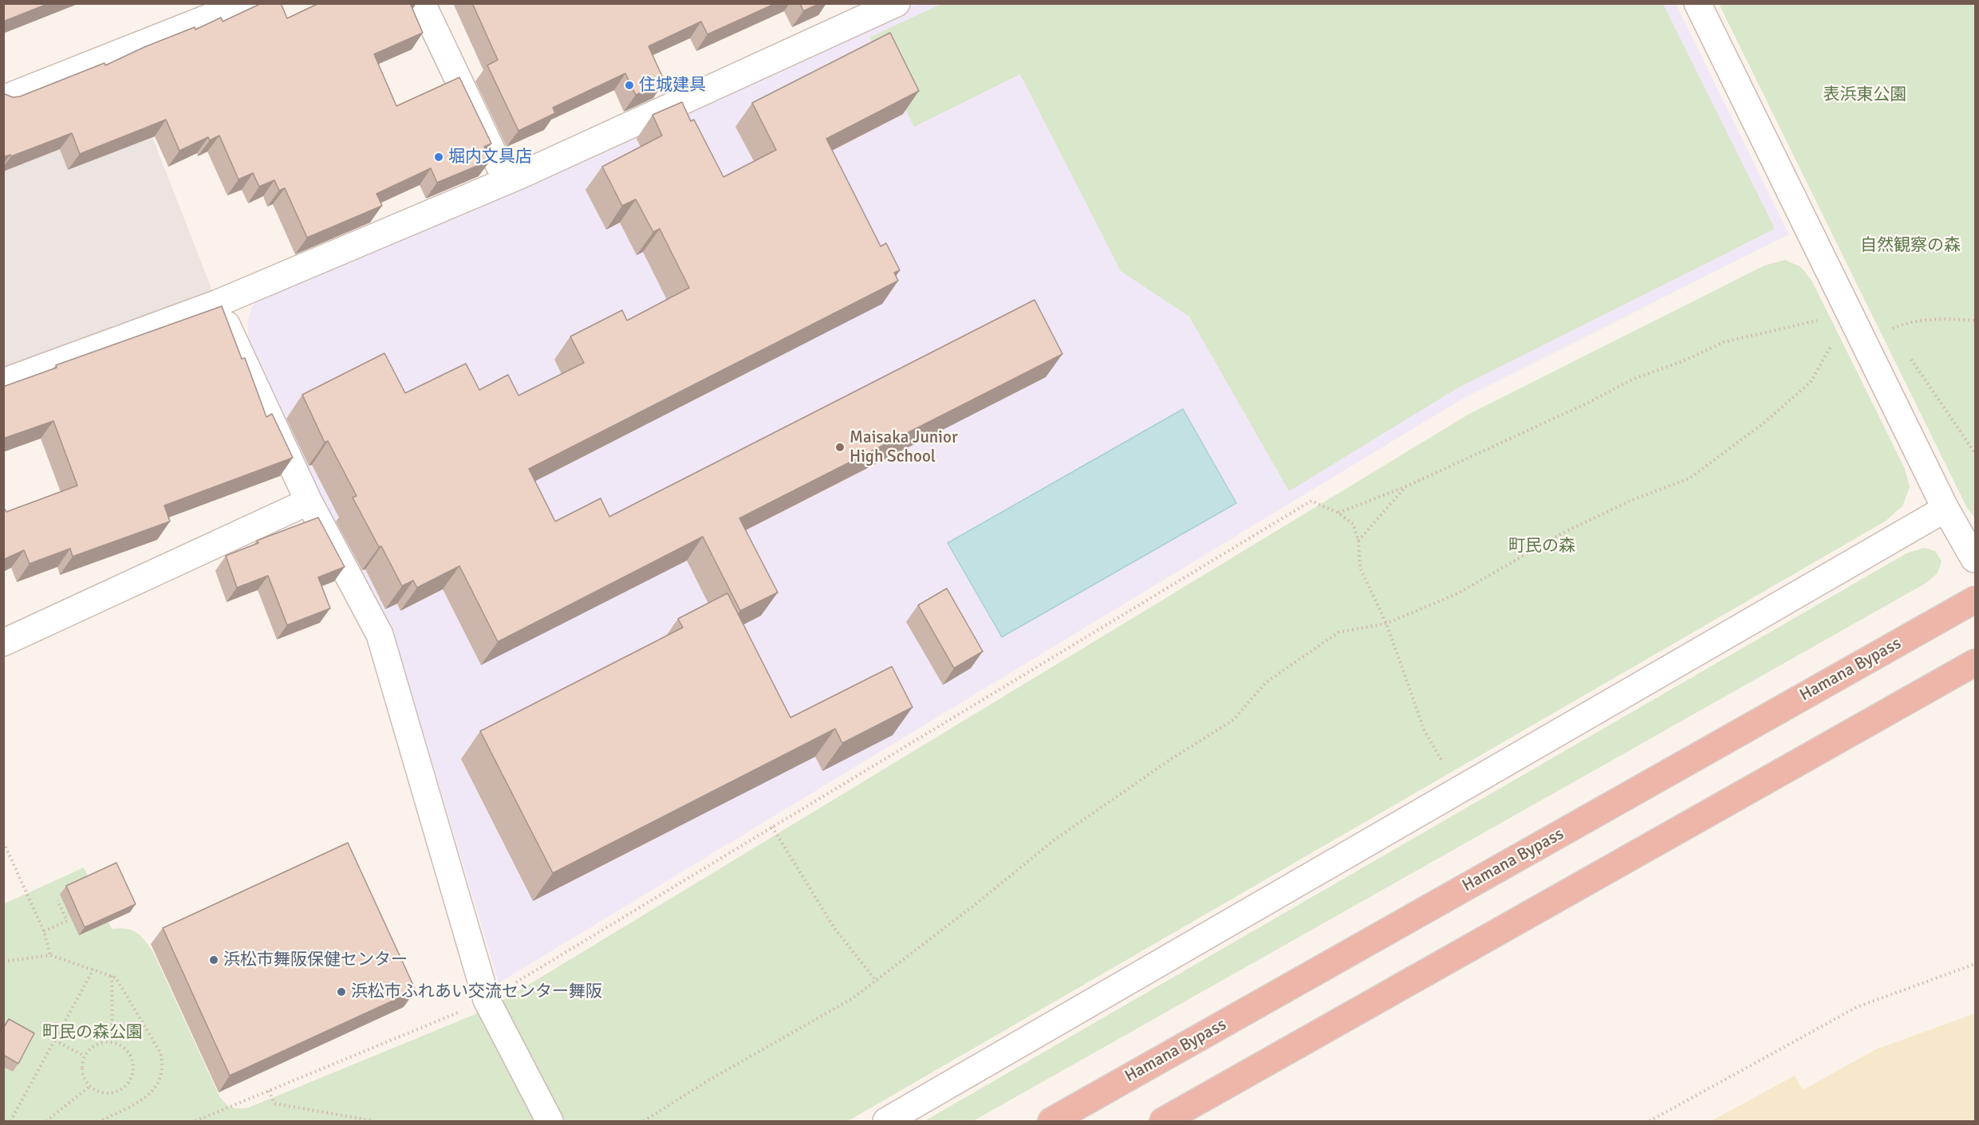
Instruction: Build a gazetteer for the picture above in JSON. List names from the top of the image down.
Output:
{
  "streets": {
    "highway": ["Hamana Bypass"]
  },
  "parks": [
    "表浜東公園",
    "自然観察の森",
    "町民の森",
    "町民の森公園"
  ],
  "places": [
    "住城建具",
    "堀内文具店",
    "Maisaka Junior High School",
    "浜松市舞阪保健センター",
    "浜松市ふれあい交流センター舞阪"
  ]
}
